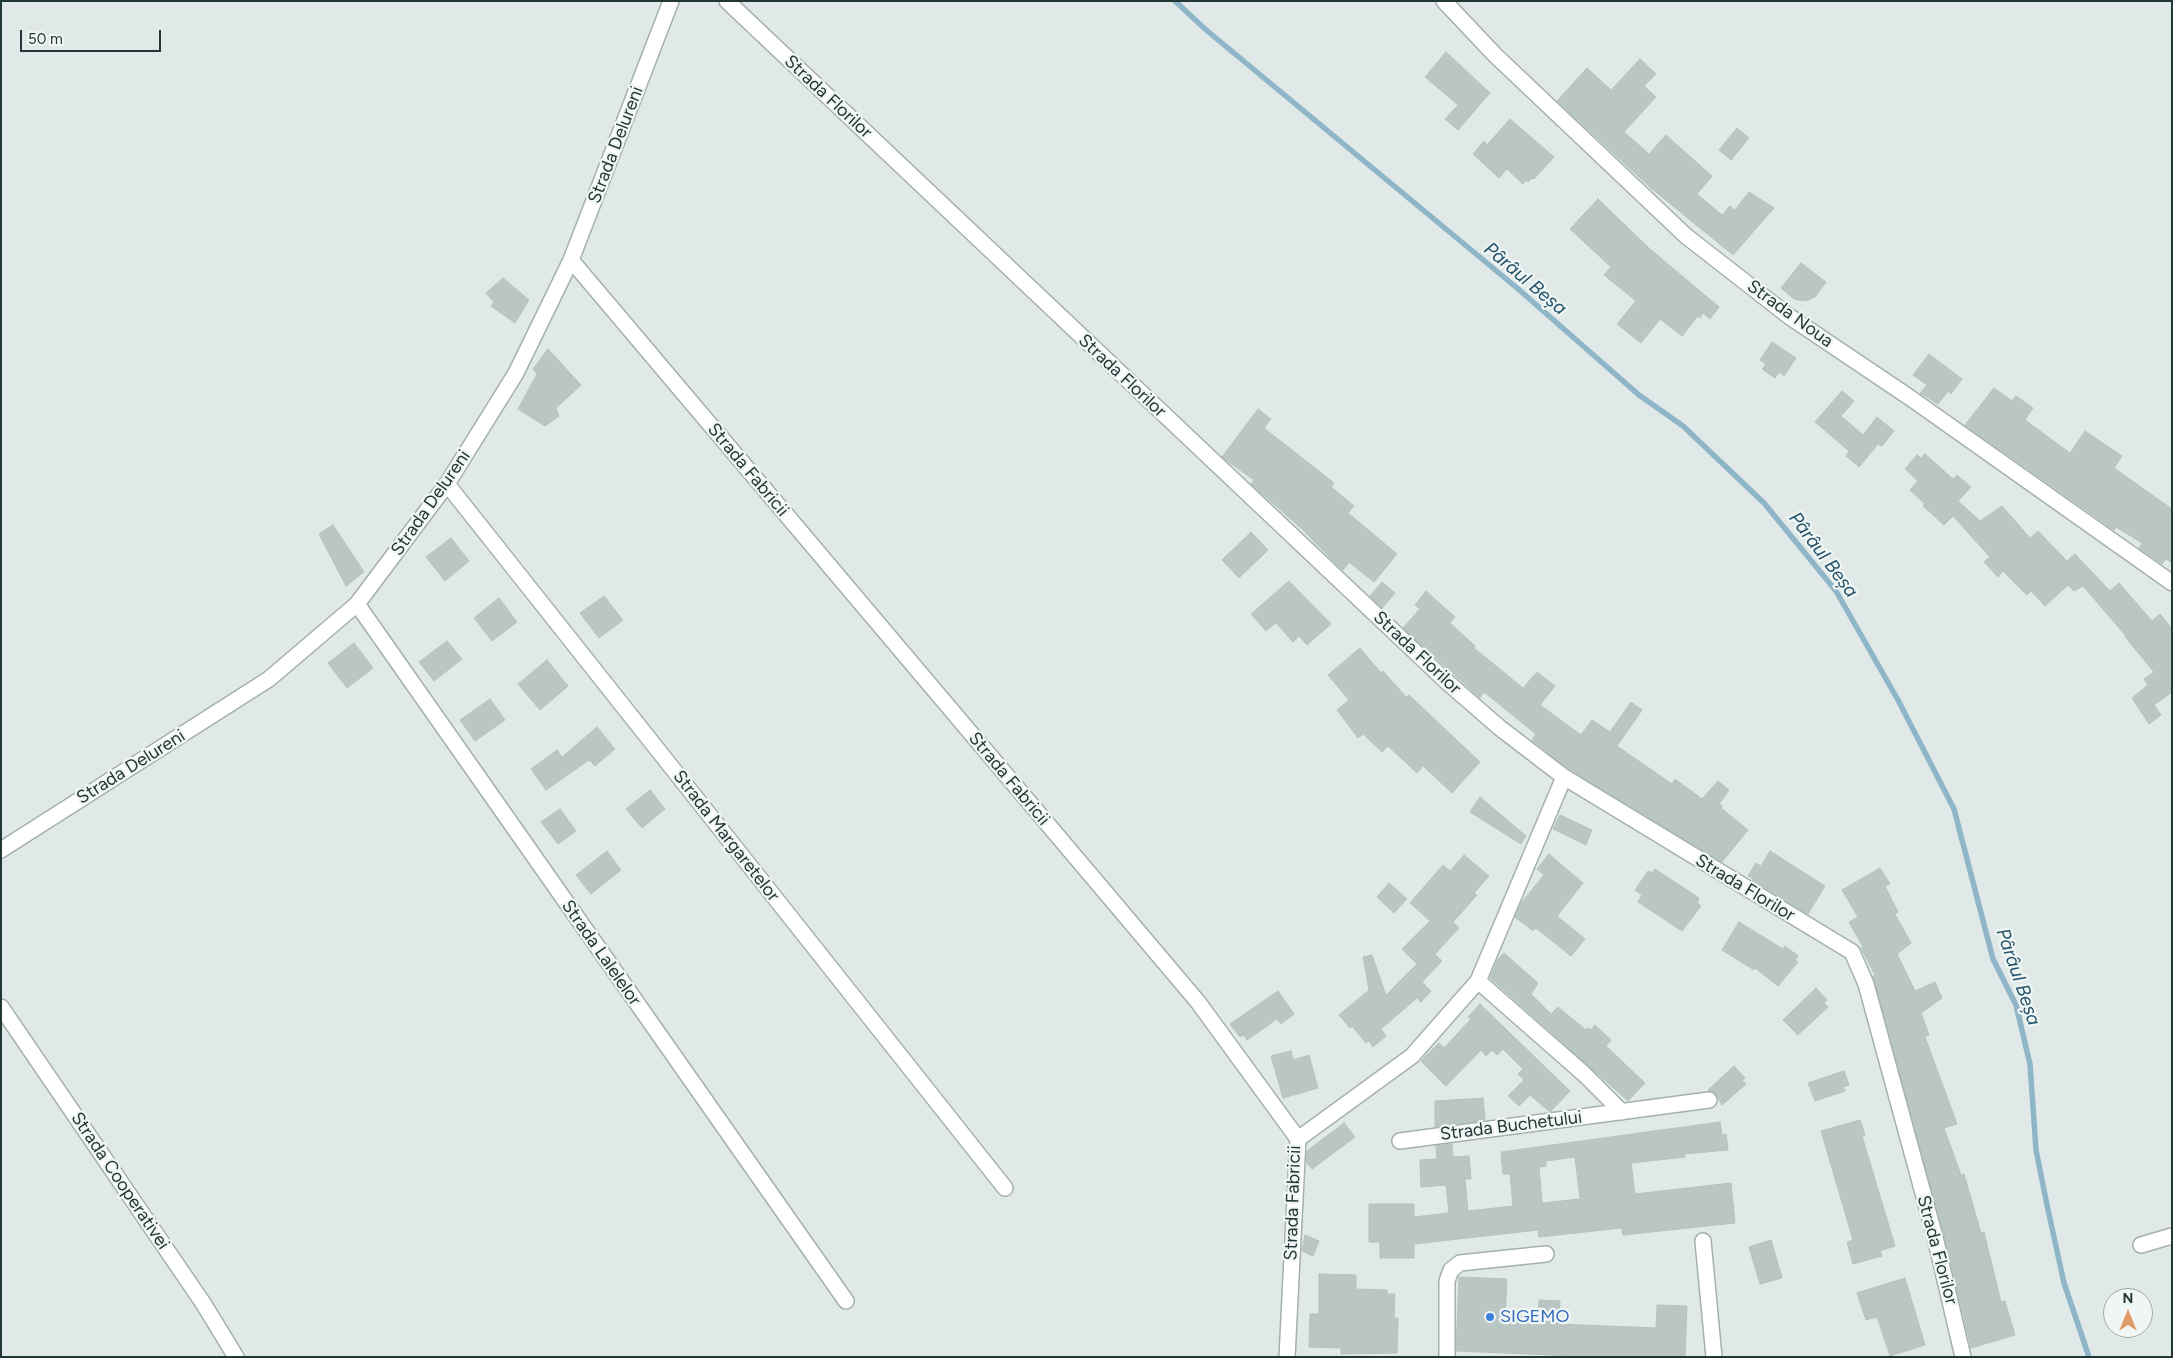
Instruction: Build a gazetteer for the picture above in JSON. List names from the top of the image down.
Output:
{
  "streets": {
    "street": [
      "Strada Florilor",
      "Strada Delureni",
      "Strada Noua",
      "Strada Fabricii",
      "Strada Margaretelor",
      "Strada Lalelelor",
      "Strada Buchetului",
      "Strada Cooperativei"
    ]
  },
  "crossings": [
    ["Strada Delureni", "Strada Fabricii"],
    ["Strada Delureni", "Strada Margaretelor"],
    ["Strada Delureni", "Strada Lalelelor"]
  ],
  "water": ["Pârâul Beșa"],
  "places": ["SIGEMO"],
  "scale_bar": "50 m",
  "north": "top"
}
